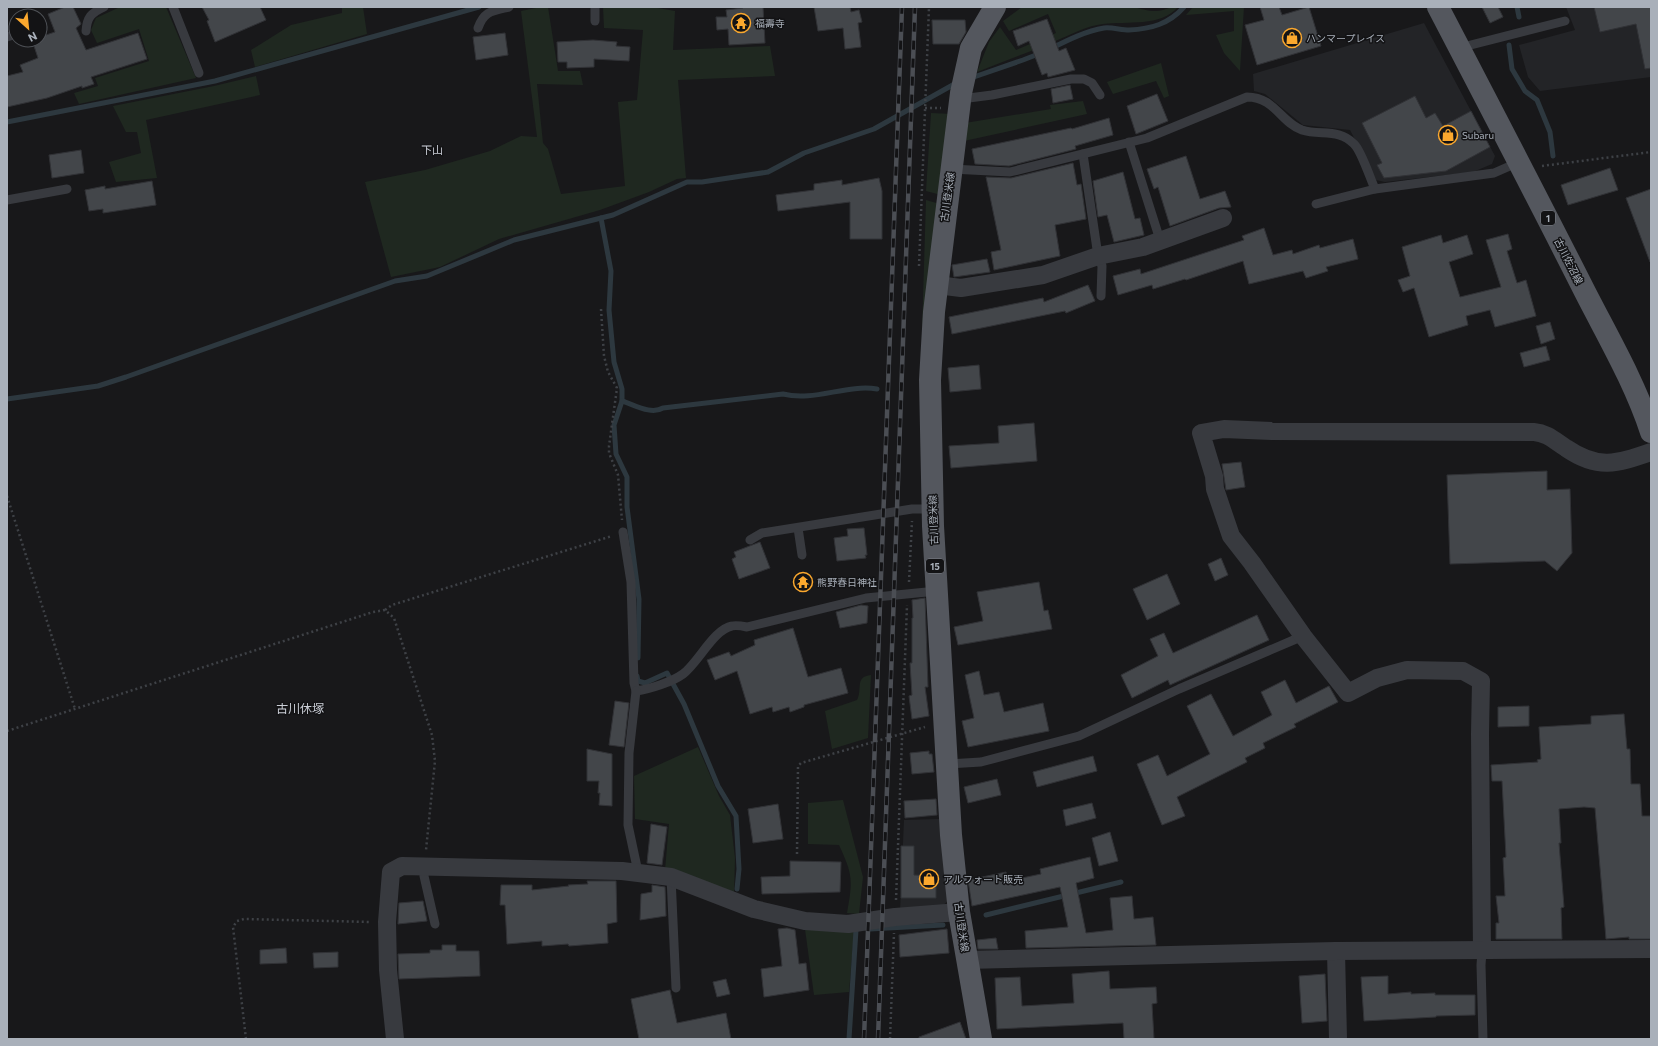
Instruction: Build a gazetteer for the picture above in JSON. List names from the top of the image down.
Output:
{
  "streets": {
    "main road": [
      "古川登米線",
      "1",
      "古川佐沼線",
      "15"
    ]
  },
  "districts": ["下山", "古川休塚"],
  "places": {
    "temple": ["福壽寺", "熊野春日神社"],
    "shop": ["ハンマープレイス", "Subaru", "アルフォート販売"]
  },
  "north": "bottom right"
}
